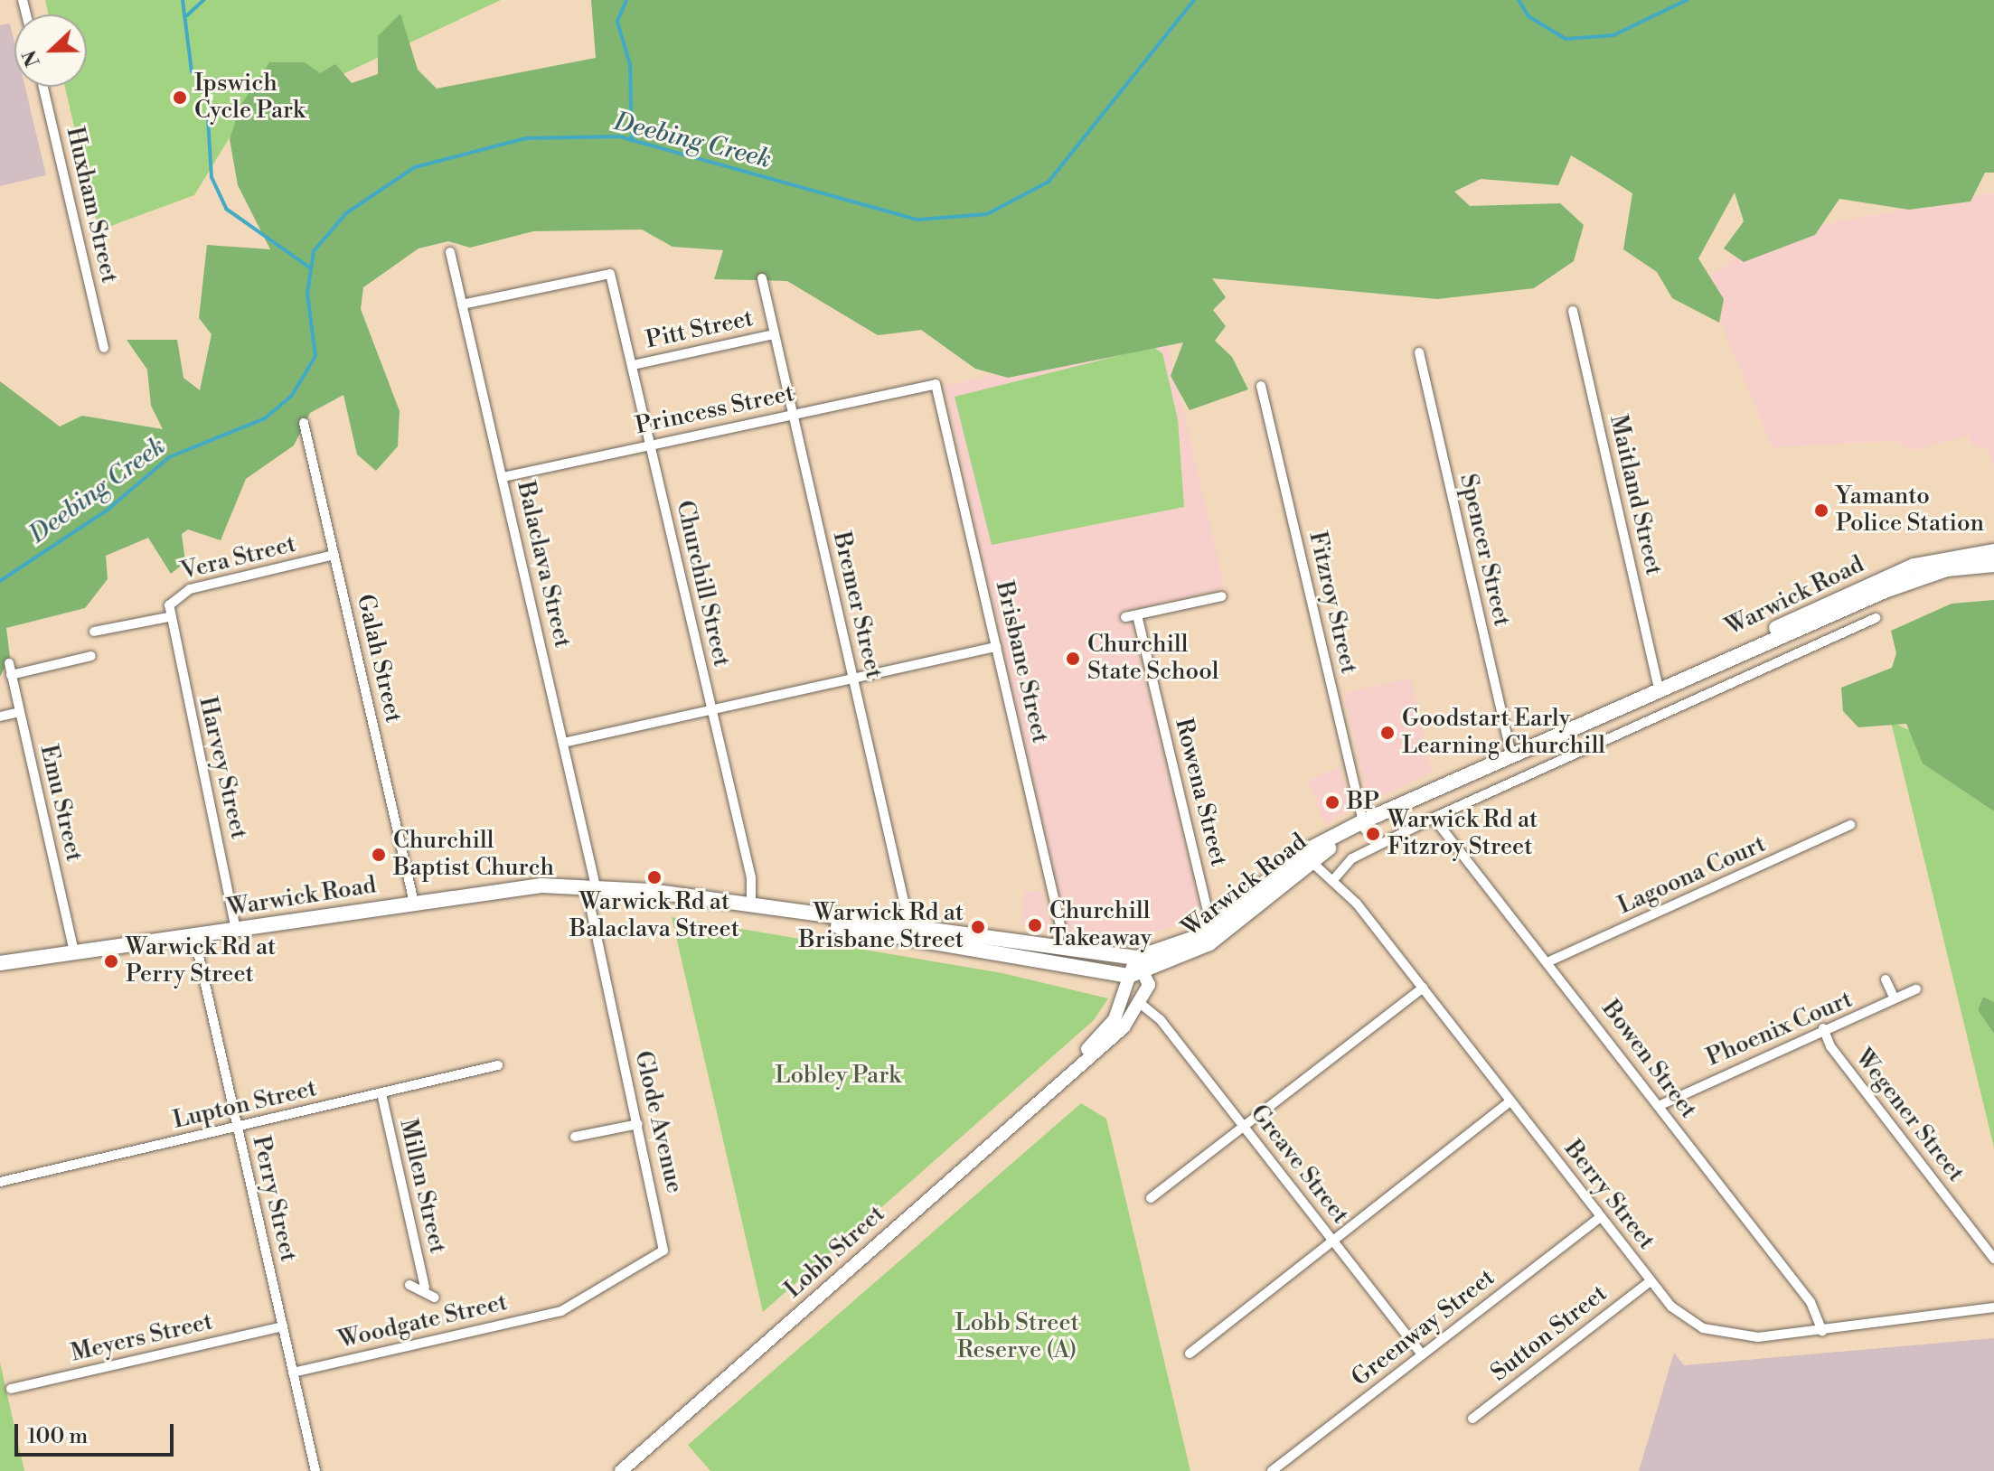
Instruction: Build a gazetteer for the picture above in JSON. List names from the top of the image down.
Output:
{
  "streets": {
    "main road": ["Warwick Road", "Lobb Street"],
    "street": [
      "Huxham Street",
      "Pitt Street",
      "Princess Street",
      "Maitland Street",
      "Spencer Street",
      "Vera Street",
      "Balaclava Street",
      "Churchill Street",
      "Fitzroy Street",
      "Bremer Street",
      "Galah Street",
      "Brisbane Street",
      "Harvey Street",
      "Rowena Street",
      "Emu Street",
      "Lagoona Court",
      "Phoenix Court",
      "Bowen Street",
      "Lupton Street",
      "Wegener Street",
      "Glode Avenue",
      "Greave Street",
      "Millen Street",
      "Berry Street",
      "Perry Street",
      "Woodgate Street",
      "Greenway Street",
      "Sutton Street",
      "Meyers Street"
    ]
  },
  "crossings": [
    ["Pitt Street", "Churchill Street"],
    ["Pitt Street", "Bremer Street"],
    ["Princess Street", "Balaclava Street"],
    ["Princess Street", "Churchill Street"],
    ["Princess Street", "Bremer Street"],
    ["Princess Street", "Brisbane Street"],
    ["Maitland Street", "Warwick Road"],
    ["Spencer Street", "Warwick Road"],
    ["Vera Street", "Galah Street"],
    ["Vera Street", "Harvey Street"],
    ["Balaclava Street", "Churchill Street"],
    ["Balaclava Street", "Warwick Road"],
    ["Balaclava Street", "Glode Avenue"],
    ["Churchill Street", "Warwick Road"],
    ["Warwick Road", "Fitzroy Street"],
    ["Warwick Road", "Bremer Street"],
    ["Warwick Road", "Galah Street"],
    ["Warwick Road", "Brisbane Street"],
    ["Warwick Road", "Harvey Street"],
    ["Warwick Road", "Rowena Street"],
    ["Warwick Road", "Emu Street"],
    ["Warwick Road", "Bowen Street"],
    ["Warwick Road", "Glode Avenue"],
    ["Warwick Road", "Berry Street"],
    ["Warwick Road", "Perry Street"],
    ["Warwick Road", "Lobb Street"],
    ["Lagoona Court", "Bowen Street"],
    ["Phoenix Court", "Bowen Street"],
    ["Phoenix Court", "Wegener Street"],
    ["Bowen Street", "Berry Street"],
    ["Lupton Street", "Millen Street"],
    ["Lupton Street", "Perry Street"],
    ["Glode Avenue", "Woodgate Street"],
    ["Greave Street", "Lobb Street"],
    ["Greave Street", "Greenway Street"],
    ["Berry Street", "Greenway Street"],
    ["Berry Street", "Sutton Street"],
    ["Perry Street", "Woodgate Street"],
    ["Perry Street", "Meyers Street"]
  ],
  "water": ["Deebing Creek"],
  "parks": ["Lobley Park", "Lobb Street Reserve (A)"],
  "places": [
    "Ipswich Cycle Park",
    "Yamanto Police Station",
    "Churchill State School",
    "Goodstart Early Learning Churchill",
    "BP",
    "Warwick Rd at Fitzroy Street",
    "Churchill Baptist Church",
    "Warwick Rd at Balaclava Street",
    "Churchill Takeaway",
    "Warwick Rd at Brisbane Street",
    "Warwick Rd at Perry Street"
  ],
  "scale_bar": "100 m",
  "north": "left"
}
